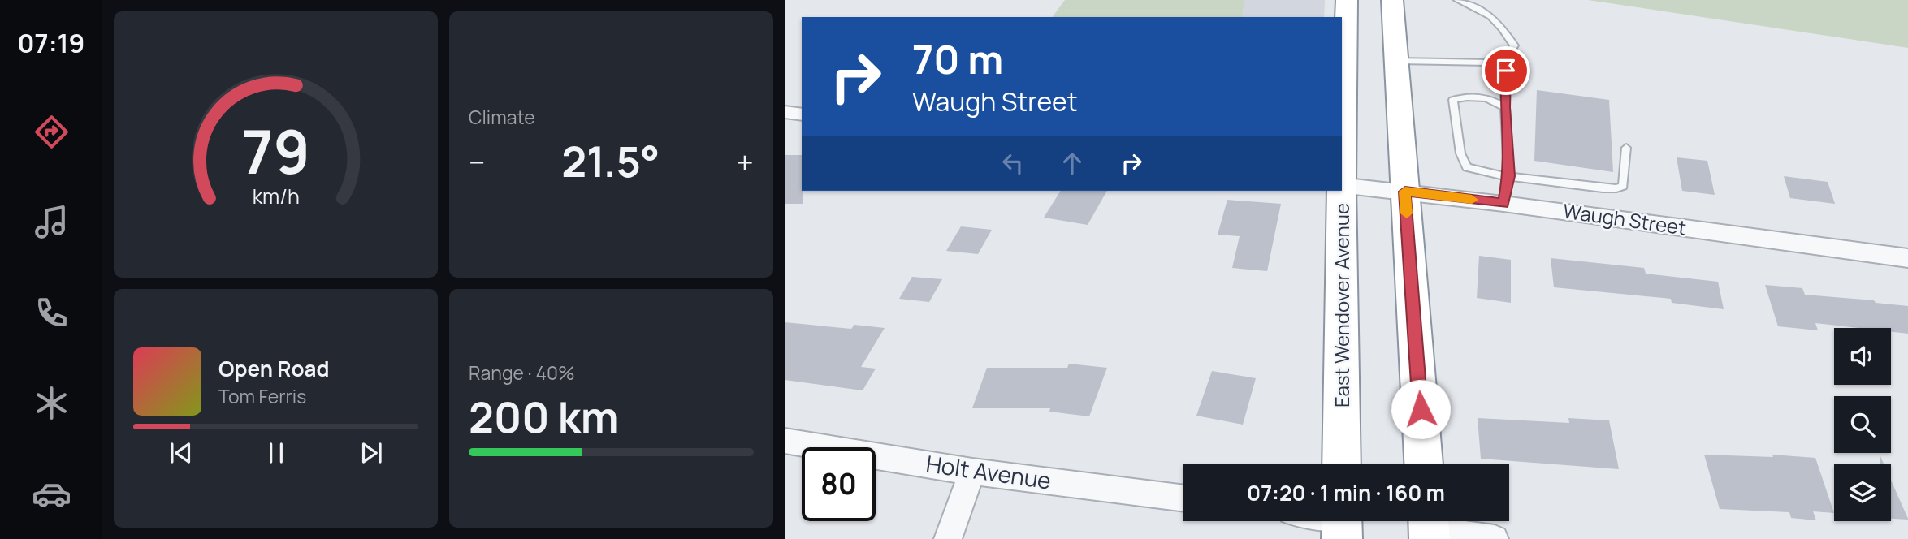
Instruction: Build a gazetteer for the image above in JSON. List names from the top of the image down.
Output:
{
  "streets": {
    "highway": ["East Wendover Avenue"],
    "street": ["Waugh Street", "Holt Avenue"]
  },
  "page": {
    "tabs": "07:19",
    "tile": [
      "Climate",
      ["Range · 40%", "200 km"]
    ],
    "turn": ["70 m", "Waugh Street"],
    "heat": ["−", "21.5°", "+"],
    "song": ["Open Road", "Tom Ferris"],
    "limit": "80",
    "trip": "07:20 · 1 min · 160 m",
    "gauge": ["79", "km/h"]
  }
}
